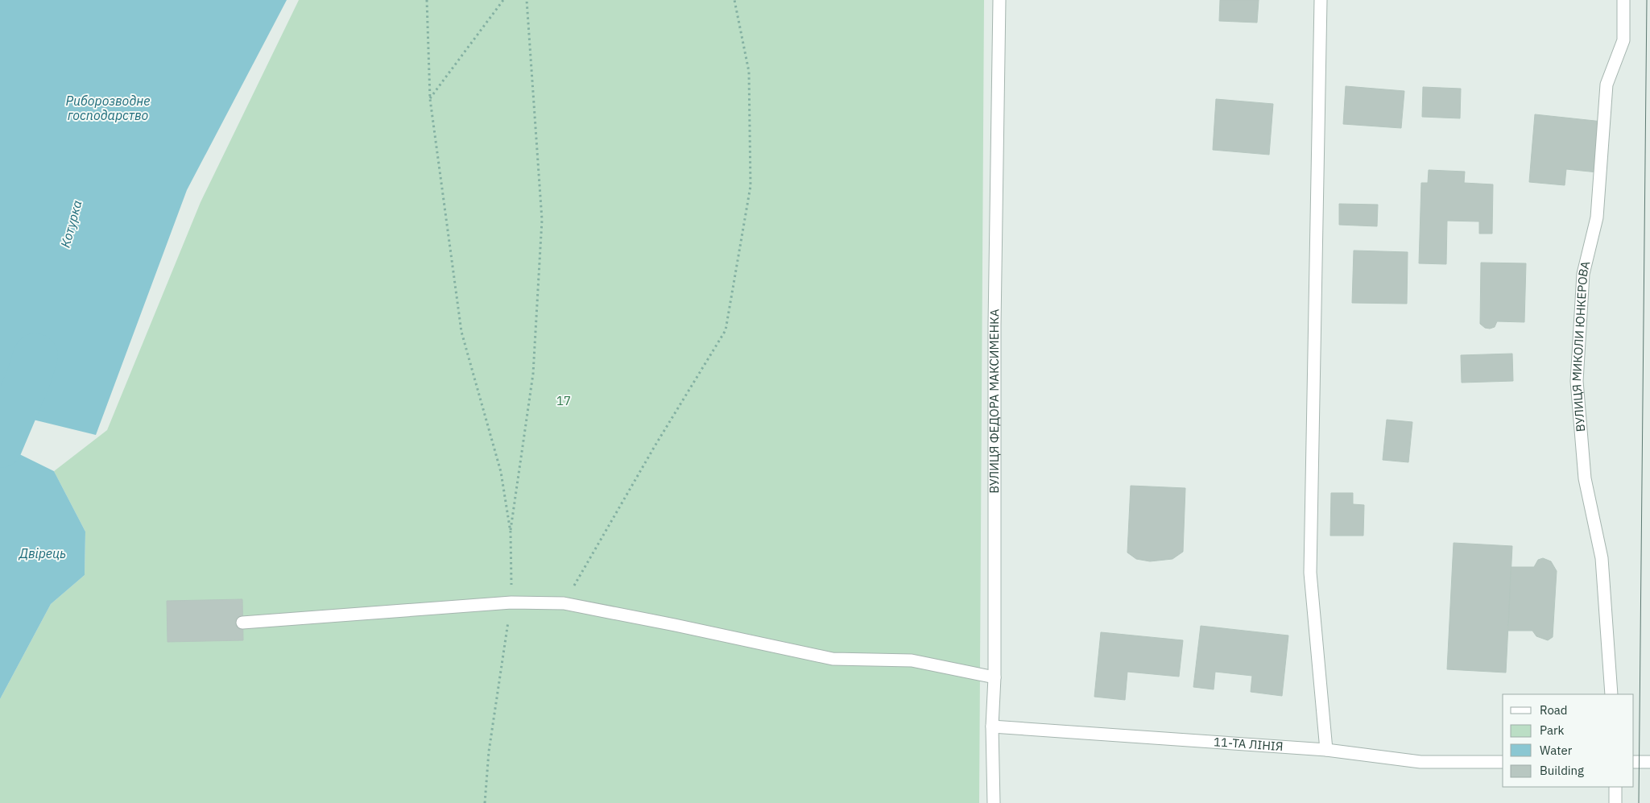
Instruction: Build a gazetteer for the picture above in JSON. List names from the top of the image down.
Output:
{
  "streets": {
    "street": ["ВУЛИЦЯ МИКОЛИ ЮНКЕРОВА", "ВУЛИЦЯ ФЕДОРА МАКСИМЕНКА", "11-ТА ЛІНІЯ"]
  },
  "crossings": [
    ["ВУЛИЦЯ ФЕДОРА МАКСИМЕНКА", "11-ТА ЛІНІЯ"]
  ],
  "water": ["Риборозводне господарство", "Котурка", "Двірець"],
  "parks": ["17"],
  "legend": [
    "Road",
    "Park",
    "Water",
    "Building"
  ]
}
